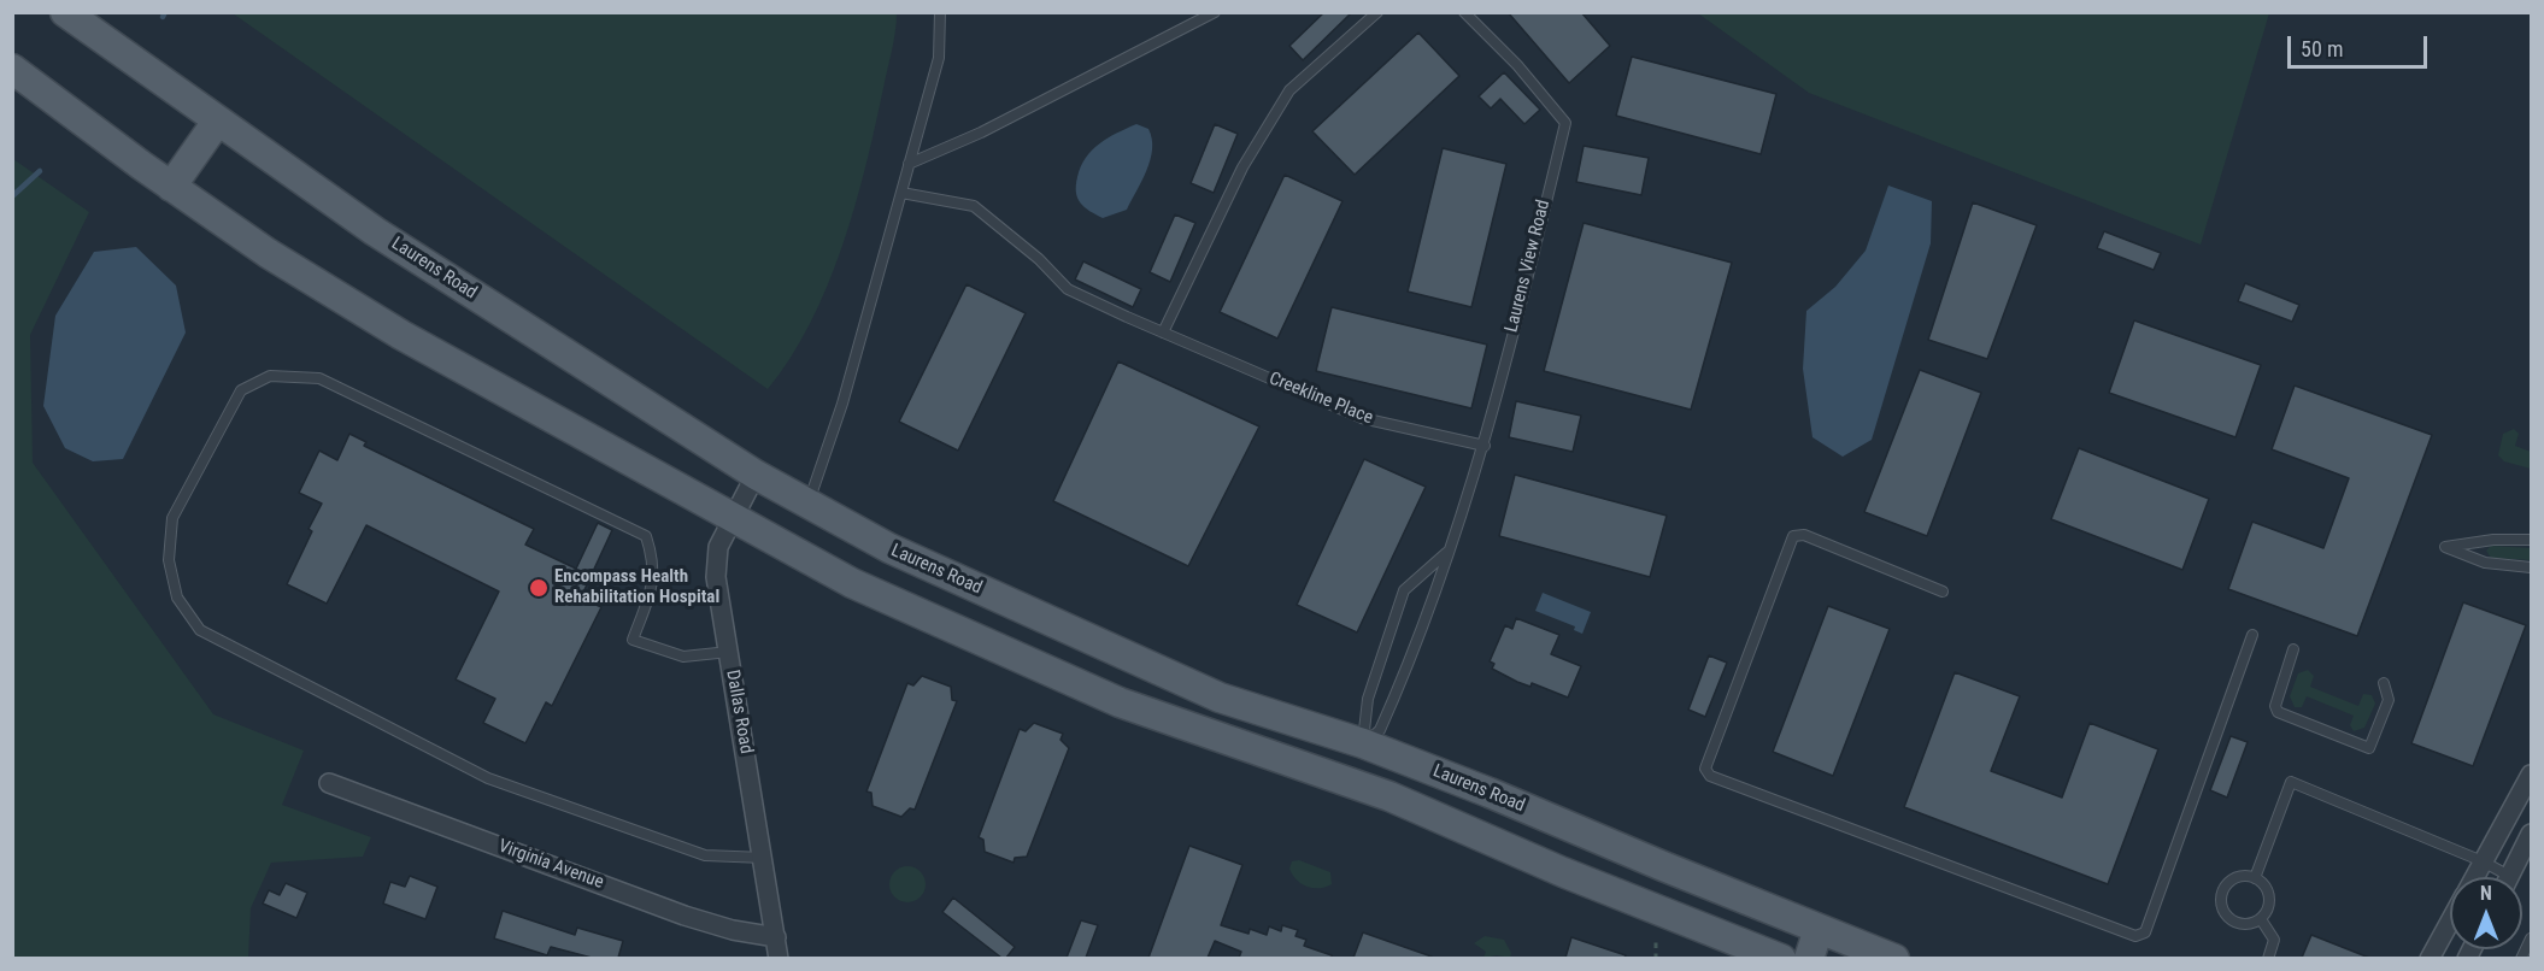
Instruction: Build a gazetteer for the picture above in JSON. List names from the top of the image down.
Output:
{
  "streets": {
    "main road": ["Laurens Road"],
    "street": ["Dallas Road", "Virginia Avenue"],
    "lane": ["Laurens View Road", "Creekline Place"]
  },
  "crossings": [
    ["Laurens View Road", "Laurens Road"],
    ["Laurens View Road", "Creekline Place"],
    ["Laurens Road", "Dallas Road"],
    ["Dallas Road", "Virginia Avenue"]
  ],
  "places": ["Encompass Health Rehabilitation Hospital"],
  "scale_bar": "50 m",
  "north": "top"
}
